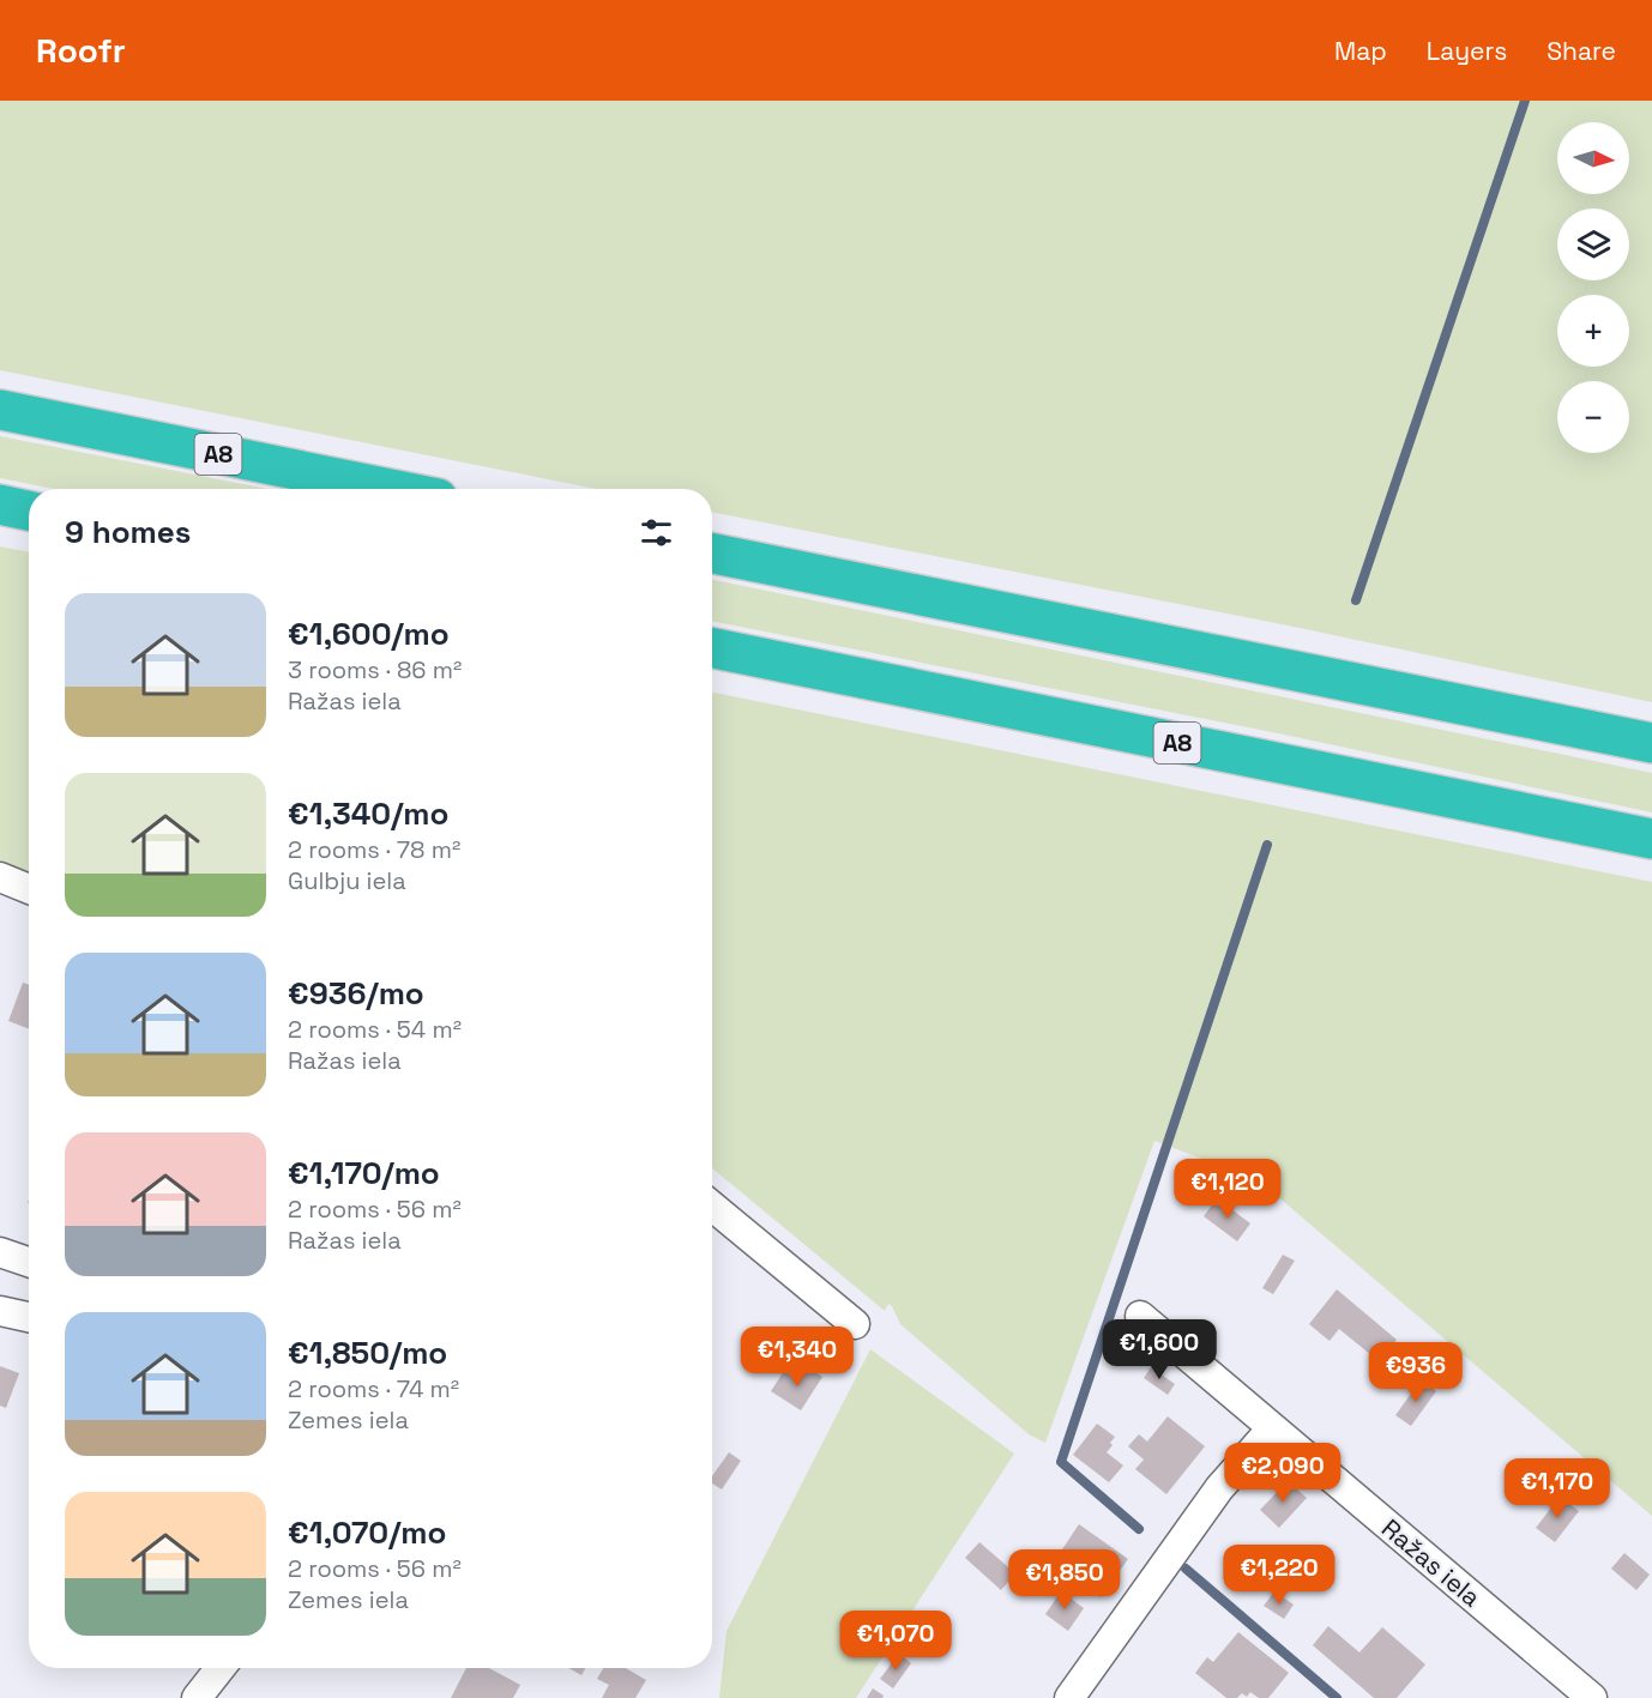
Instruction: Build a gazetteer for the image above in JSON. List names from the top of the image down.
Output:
{
  "streets": {
    "highway": ["A8"],
    "street": ["Ražas iela"]
  },
  "north": "right",
  "page": {
    "header": "Roofr",
    "nav": ["Map", "Layers", "Share"],
    "map_buttons": ["+", "−"],
    "heading": "9 homes",
    "list": [
      {
        "name": "€1,600/mo",
        "note": "3 rooms · 86 m² · Ražas iela"
      },
      {
        "name": "€1,340/mo",
        "note": "2 rooms · 78 m² · Gulbju iela"
      },
      {
        "name": "€936/mo",
        "note": "2 rooms · 54 m² · Ražas iela"
      },
      {
        "name": "€1,170/mo",
        "note": "2 rooms · 56 m² · Ražas iela"
      },
      {
        "name": "€1,850/mo",
        "note": "2 rooms · 74 m² · Zemes iela"
      },
      {
        "name": "€1,070/mo",
        "note": "2 rooms · 56 m² · Zemes iela"
      }
    ],
    "price": [
      "€1,120",
      "€1,600",
      "€1,340",
      "€936",
      "€2,090",
      "€1,170",
      "€1,220",
      "€1,850",
      "€1,070"
    ]
  }
}
